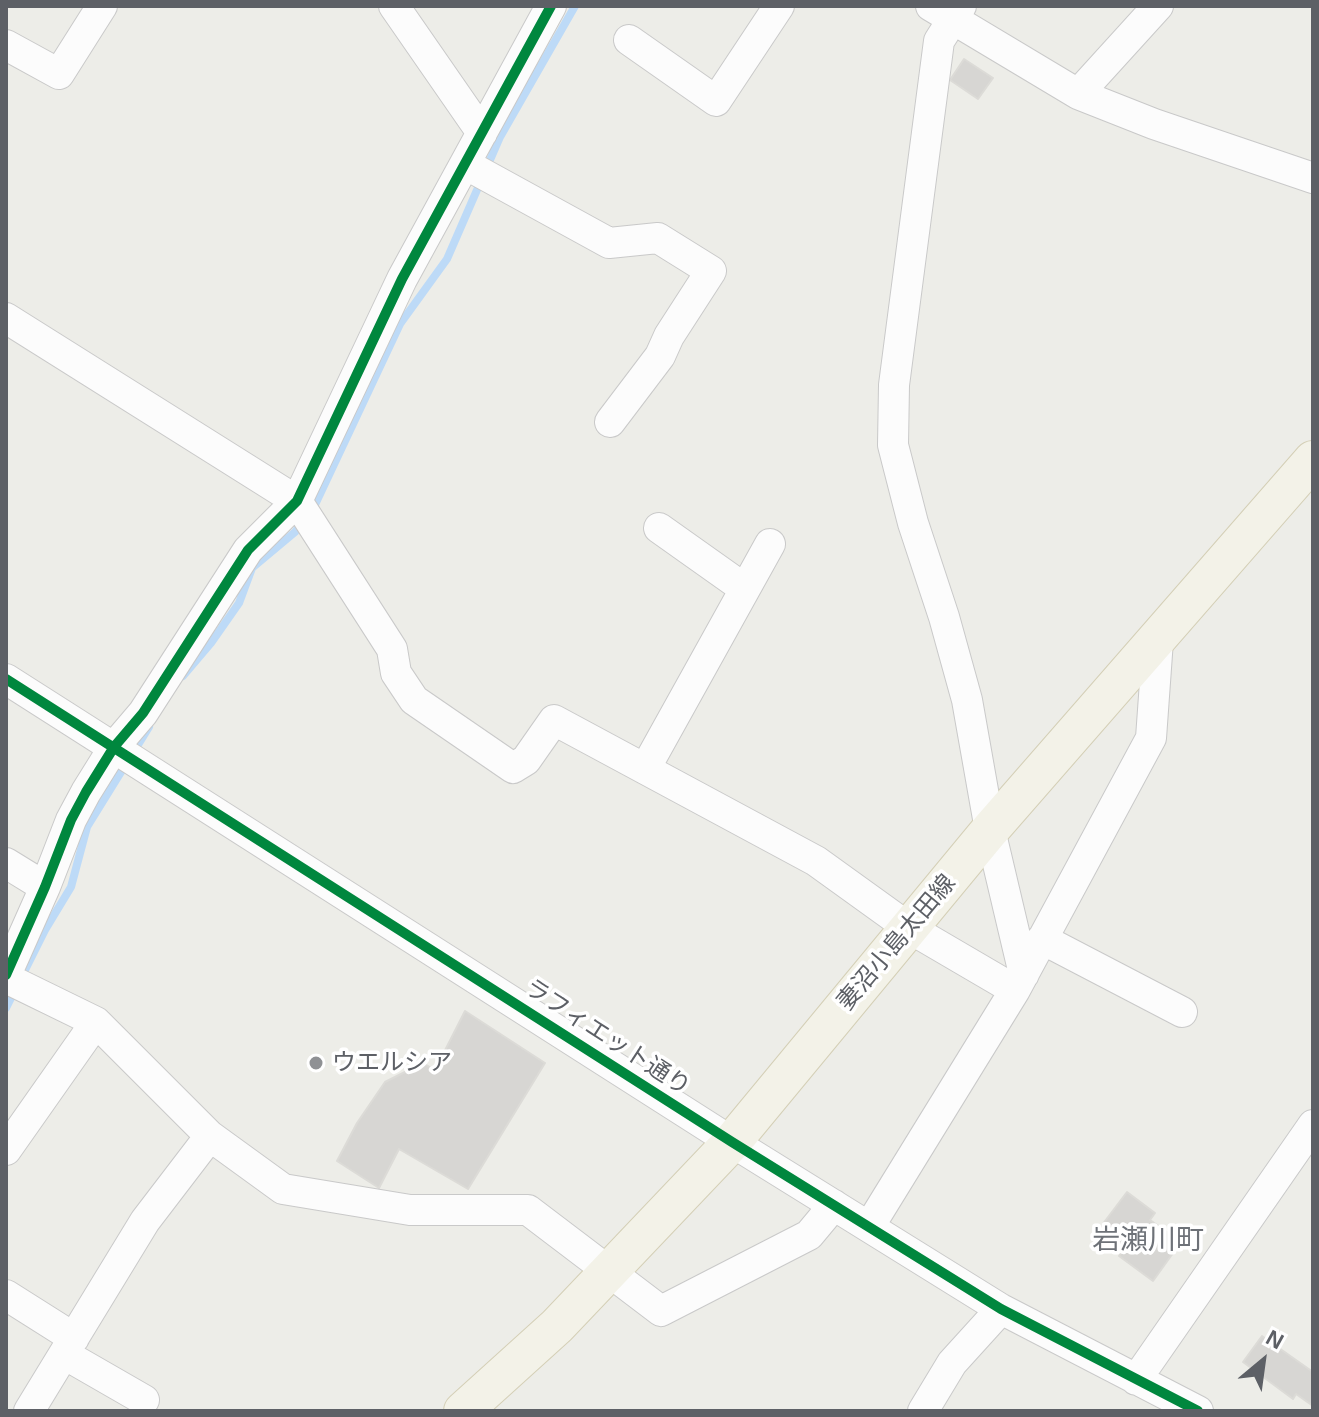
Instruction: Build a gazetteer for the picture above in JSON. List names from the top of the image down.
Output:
{
  "streets": {
    "main road": ["妻沼小島太田線"],
    "street": ["ラフィエット通り"]
  },
  "crossings": [
    ["妻沼小島太田線", "ラフィエット通り"]
  ],
  "districts": ["岩瀬川町"],
  "places": ["ウエルシア"],
  "north": "top right"
}
